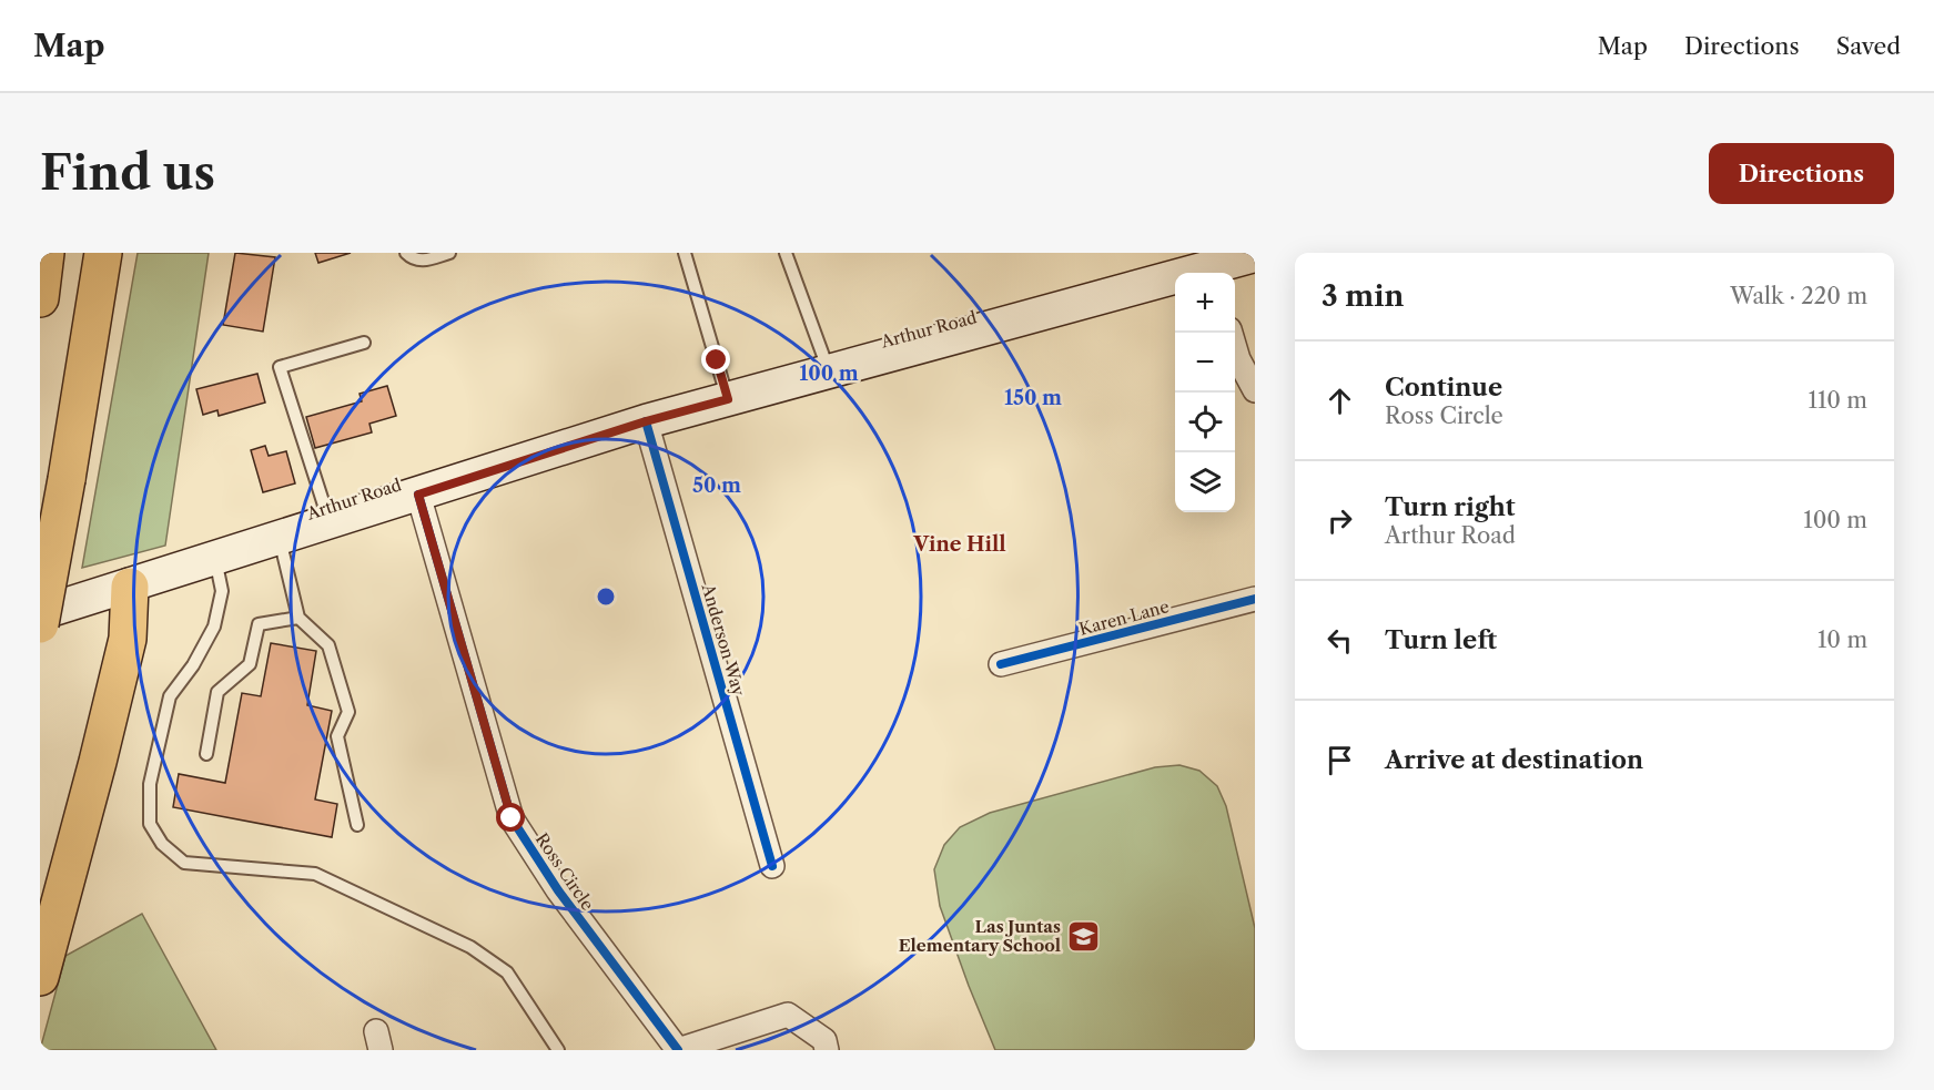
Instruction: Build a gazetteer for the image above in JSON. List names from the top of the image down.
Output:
{
  "streets": {
    "main road": ["Arthur Road"],
    "street": ["Karen Lane", "Anderson Way", "Ross Circle"]
  },
  "crossings": [
    ["Arthur Road", "Anderson Way"],
    ["Arthur Road", "Ross Circle"]
  ],
  "districts": ["Vine Hill"],
  "places": {
    "school or university": ["Las Juntas Elementary School"]
  },
  "page": {
    "header": "Map",
    "nav": ["Map", "Directions", "Saved"],
    "buttons": "Directions",
    "title": "Find us",
    "heading": ["3 min", "Walk · 220 m"],
    "map_buttons": ["+", "−"],
    "list": [
      ["Continue", "Ross Circle", "110 m"],
      ["Turn right", "Arthur Road", "100 m"],
      ["Turn left", "10 m"],
      "Arrive at destination"
    ]
  },
  "rings": ["100 m", "150 m", "50 m"]
}
